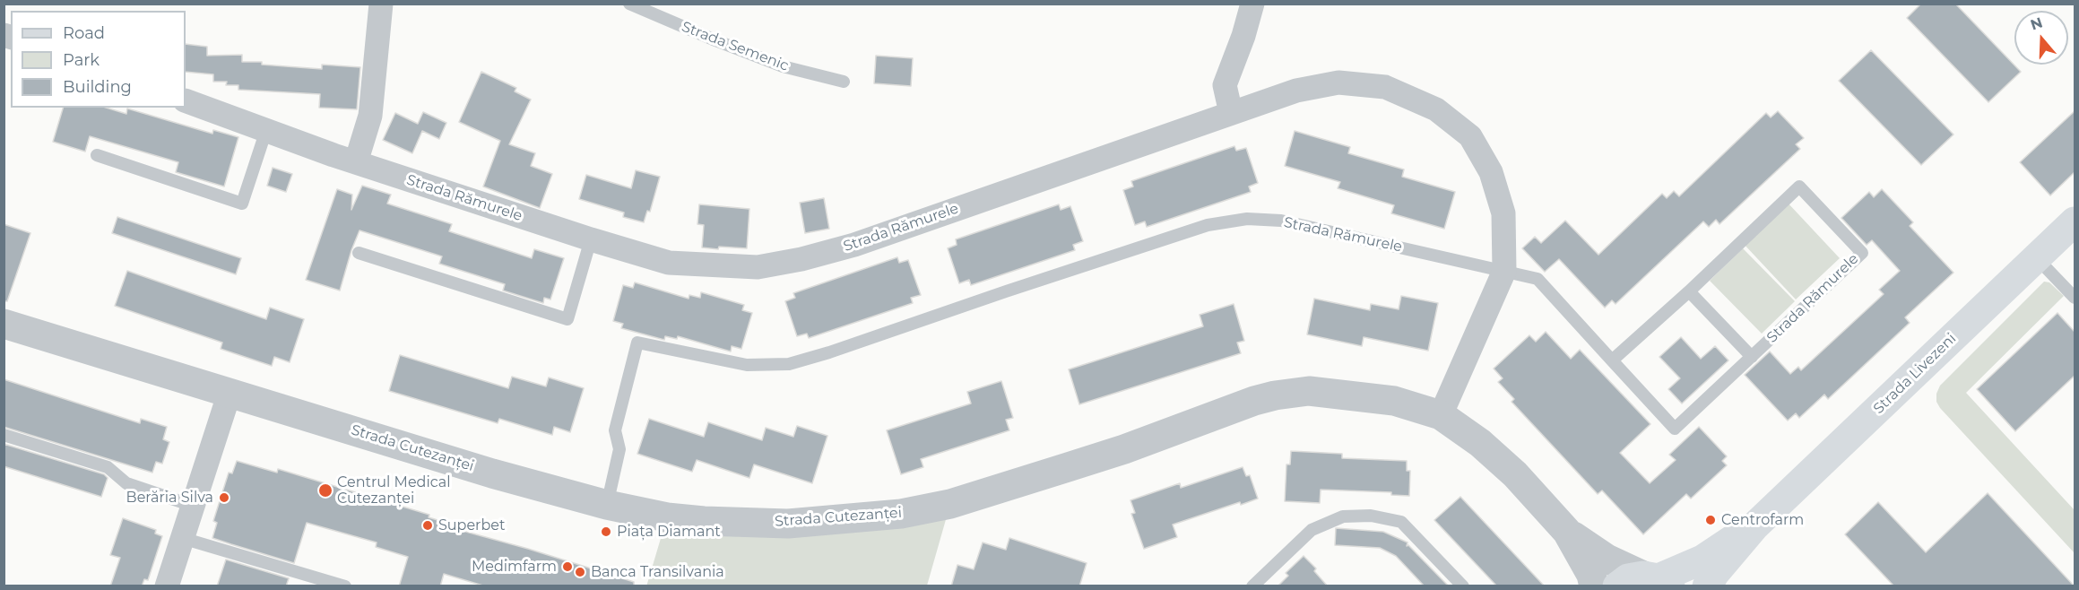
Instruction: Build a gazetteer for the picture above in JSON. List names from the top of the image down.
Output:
{
  "streets": {
    "main road": ["Strada Livezeni"],
    "street": ["Strada Rămurele", "Strada Cutezanței"],
    "lane": ["Strada Semenic"]
  },
  "crossings": [
    ["Strada Rămurele", "Strada Cutezanței"],
    ["Strada Livezeni", "Strada Cutezanței"]
  ],
  "places": [
    "Centrul Medical Cutezanței",
    "Berăria Silva",
    "Centrofarm",
    "Superbet",
    "Piața Diamant",
    "Medimfarm",
    "Banca Transilvania"
  ],
  "legend": ["Road", "Park", "Building"],
  "north": "top"
}
